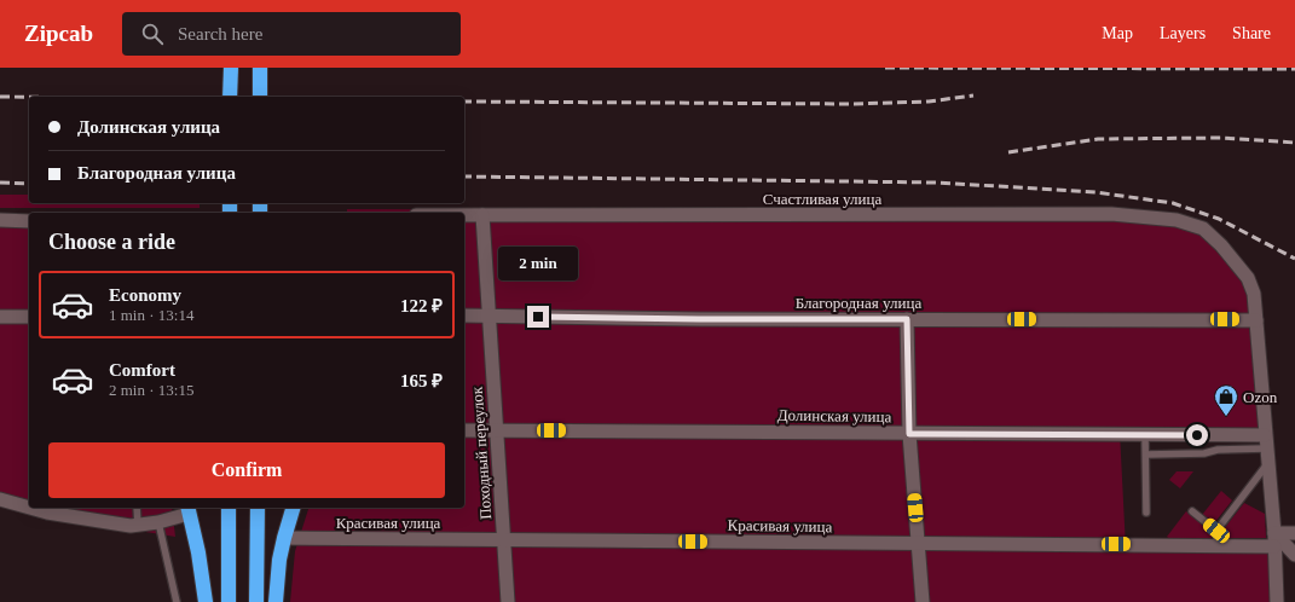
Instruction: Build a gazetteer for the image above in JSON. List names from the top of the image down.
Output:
{
  "streets": {
    "street": [
      "Счастливая улица",
      "Благородная улица",
      "Долинская улица",
      "Походный переулок",
      "Красивая улица"
    ]
  },
  "crossings": [
    ["Счастливая улица", "Благородная улица"],
    ["Счастливая улица", "Долинская улица"],
    ["Счастливая улица", "Походный переулок"],
    ["Счастливая улица", "Красивая улица"],
    ["Благородная улица", "Походный переулок"],
    ["Долинская улица", "Походный переулок"],
    ["Походный переулок", "Красивая улица"]
  ],
  "places": {
    "shop": ["Ozon"]
  },
  "page": {
    "header": "Zipcab",
    "search": "Search here",
    "nav": ["Map", "Layers", "Share"],
    "banner": ["Долинская улица", "Благородная улица"],
    "heading": "Choose a ride",
    "bubble": "2 min",
    "list": [
      {
        "name": "Economy",
        "note": "1 min · 13:14",
        "value": "122 ₽"
      },
      {
        "name": "Comfort",
        "note": "2 min · 13:15",
        "value": "165 ₽"
      }
    ],
    "buttons": "Confirm"
  }
}
